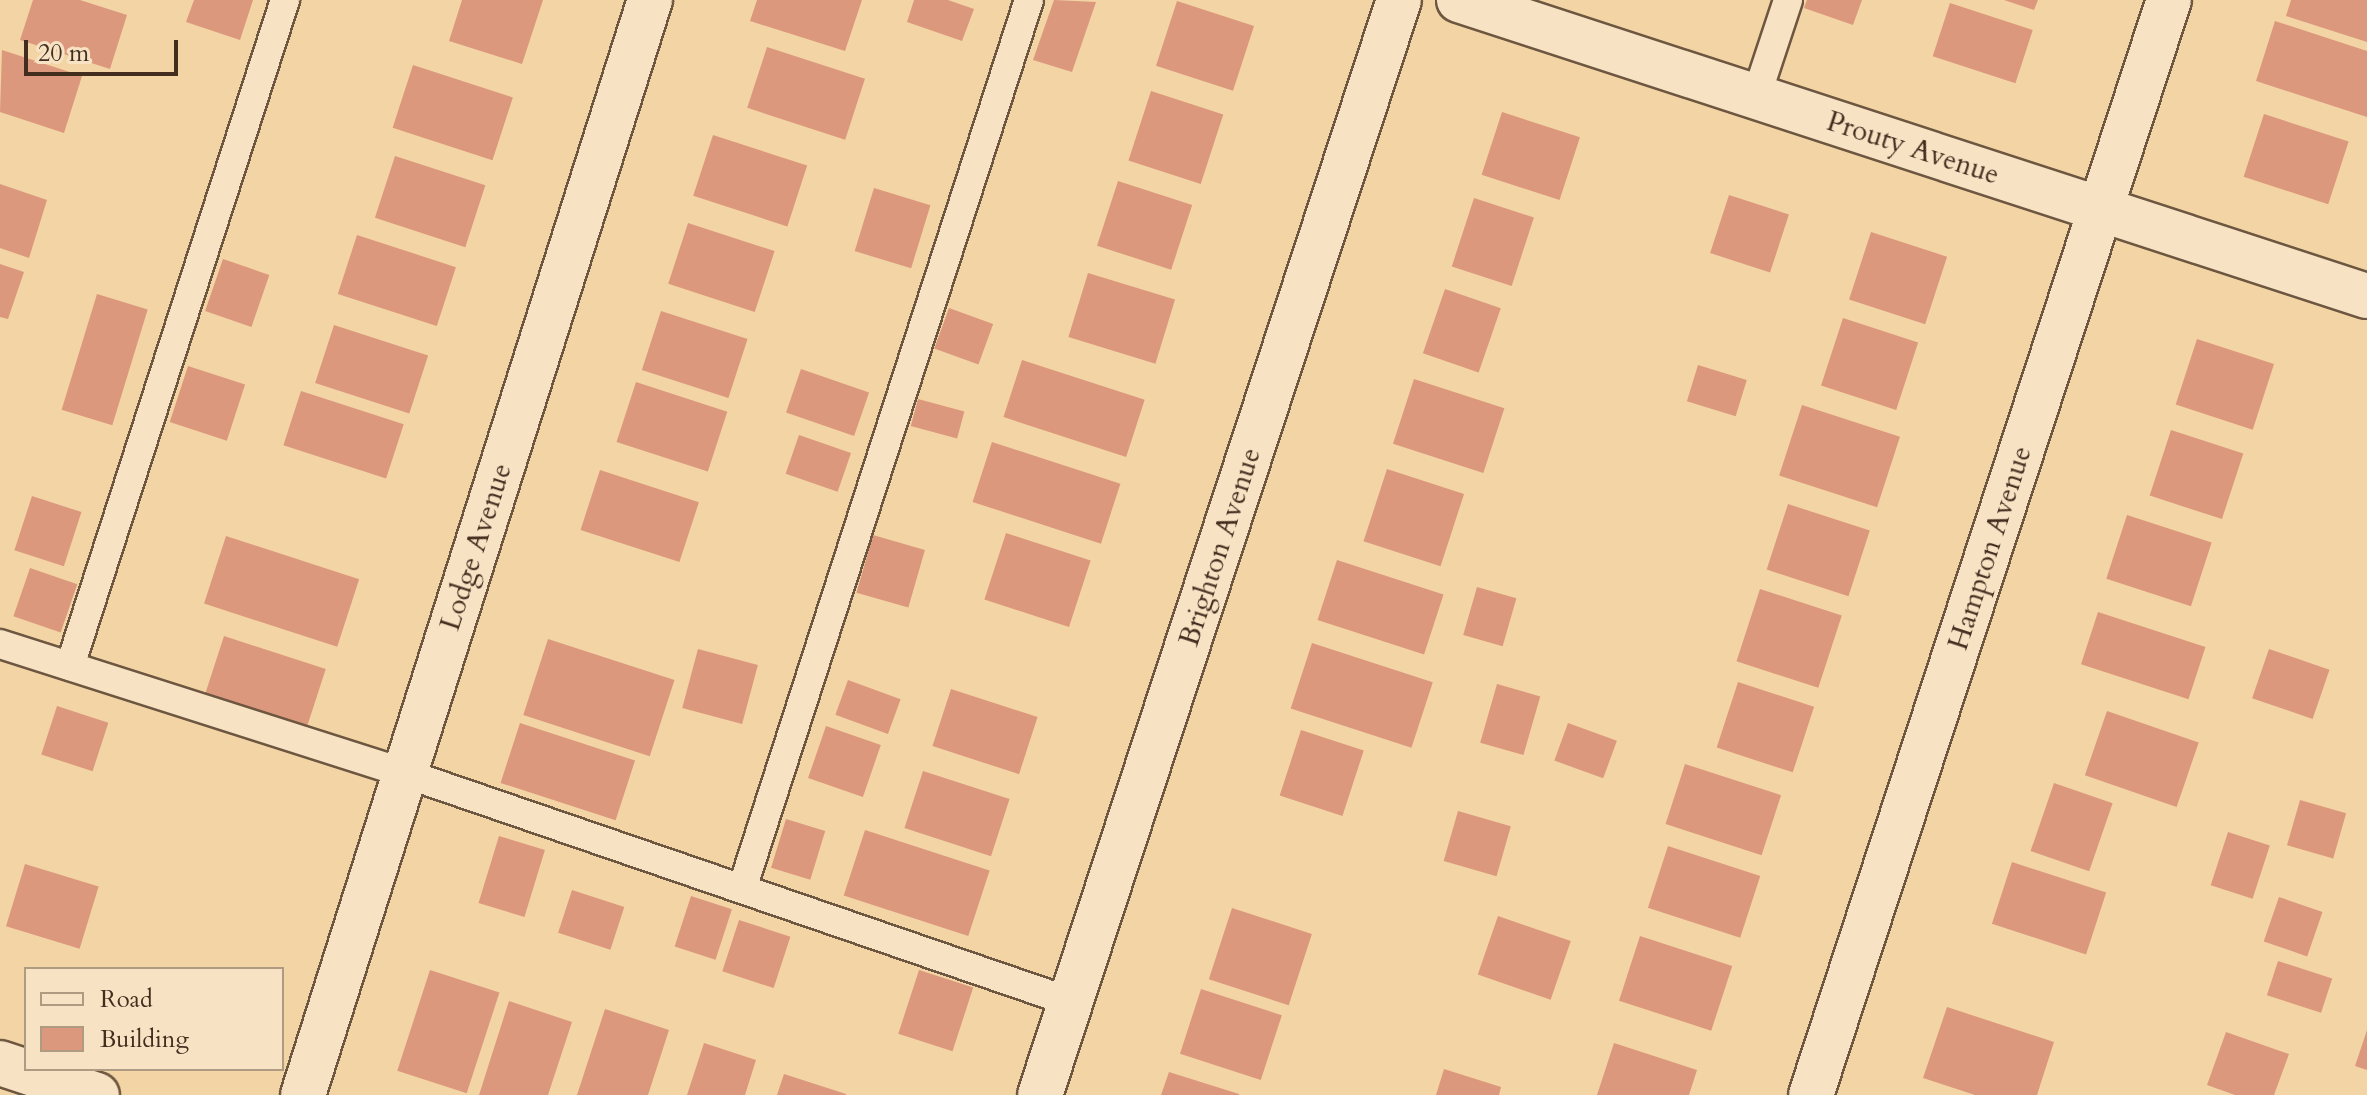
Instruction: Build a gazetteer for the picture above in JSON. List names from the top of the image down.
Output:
{
  "streets": {
    "street": [
      "Prouty Avenue",
      "Lodge Avenue",
      "Brighton Avenue",
      "Hampton Avenue"
    ]
  },
  "crossings": [
    ["Prouty Avenue", "Hampton Avenue"]
  ],
  "legend": ["Road", "Building"],
  "scale_bar": "20 m"
}
